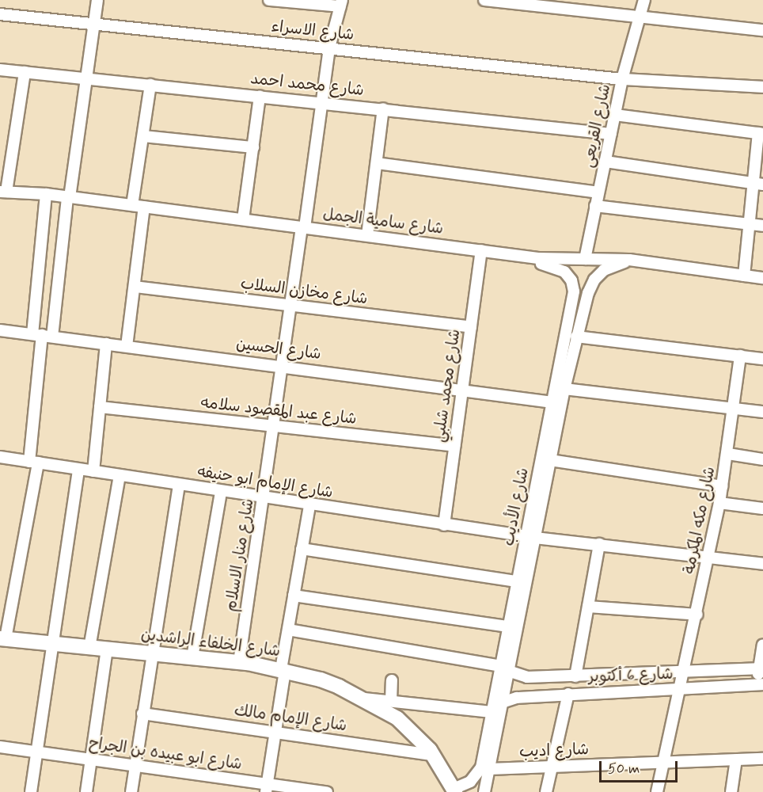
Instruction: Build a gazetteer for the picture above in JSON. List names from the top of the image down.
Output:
{
  "streets": {
    "main road": ["شارع الخلفاء الراشدين"],
    "street": [
      "شارع الاسراء",
      "شارع محمد احمد",
      "شارع القريعى",
      "شارع سامية الجمل",
      "شارع مخازن السلاب",
      "شارع الحسين",
      "شارع محمد شلبي",
      "شارع عبد المقصود سلامه",
      "شارع الإمام ابو حنيفه",
      "شارع الأديب",
      "شارع مكه المكرمة",
      "شارع منار الاسلام",
      "شارع 6 أكتوبر",
      "شارع الإمام مالك",
      "شارع اديب",
      "شارع ابو عبيده بن الجراح"
    ]
  },
  "crossings": [
    ["شارع الاسراء", "شارع القريعى"],
    ["شارع الاسراء", "شارع منار الاسلام"],
    ["شارع محمد احمد", "شارع القريعى"],
    ["شارع محمد احمد", "شارع منار الاسلام"],
    ["شارع القريعى", "شارع سامية الجمل"],
    ["شارع سامية الجمل", "شارع محمد شلبي"],
    ["شارع سامية الجمل", "شارع الأديب"],
    ["شارع سامية الجمل", "شارع منار الاسلام"],
    ["شارع مخازن السلاب", "شارع محمد شلبي"],
    ["شارع مخازن السلاب", "شارع منار الاسلام"],
    ["شارع الحسين", "شارع محمد شلبي"],
    ["شارع الحسين", "شارع الأديب"],
    ["شارع الحسين", "شارع منار الاسلام"],
    ["شارع محمد شلبي", "شارع عبد المقصود سلامه"],
    ["شارع محمد شلبي", "شارع الإمام ابو حنيفه"],
    ["شارع عبد المقصود سلامه", "شارع منار الاسلام"],
    ["شارع الإمام ابو حنيفه", "شارع الأديب"],
    ["شارع الإمام ابو حنيفه", "شارع مكه المكرمة"],
    ["شارع الإمام ابو حنيفه", "شارع منار الاسلام"],
    ["شارع الأديب", "شارع الخلفاء الراشدين"],
    ["شارع الأديب", "شارع 6 أكتوبر"],
    ["شارع الأديب", "شارع اديب"],
    ["شارع مكه المكرمة", "شارع 6 أكتوبر"],
    ["شارع مكه المكرمة", "شارع اديب"],
    ["شارع منار الاسلام", "شارع الخلفاء الراشدين"],
    ["شارع الخلفاء الراشدين", "شارع الإمام مالك"]
  ],
  "scale_bar": "50 m"
}
